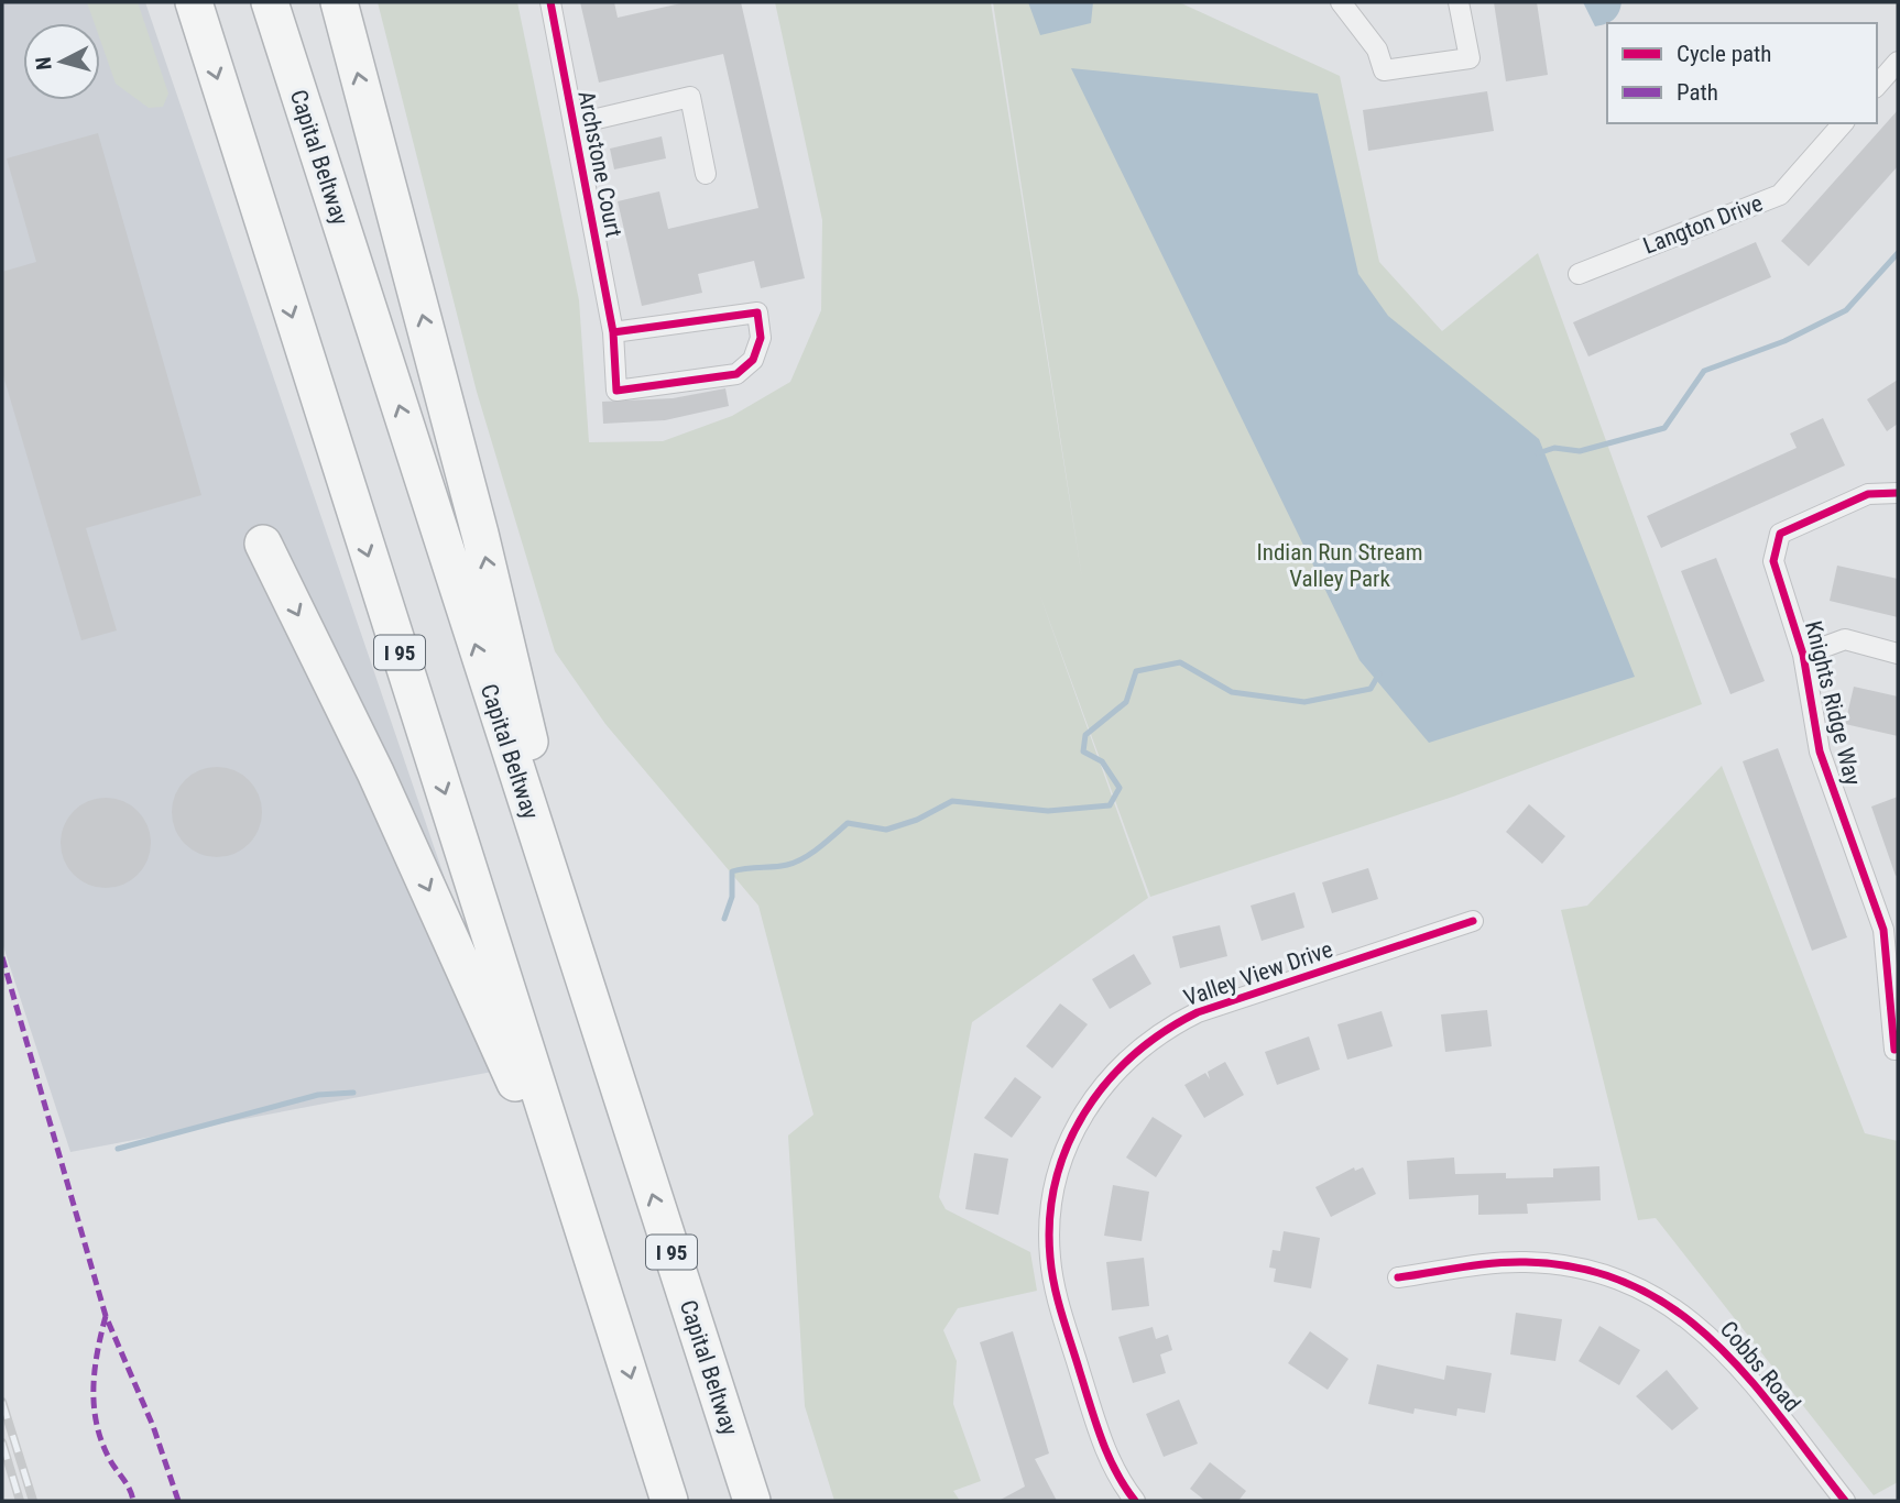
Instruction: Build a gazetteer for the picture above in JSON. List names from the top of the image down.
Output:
{
  "streets": {
    "highway": ["Capital Beltway", "I 95"],
    "street": [
      "Archstone Court",
      "Langton Drive",
      "Knights Ridge Way",
      "Valley View Drive",
      "Cobbs Road"
    ]
  },
  "parks": ["Indian Run Stream Valley Park"],
  "legend": ["Cycle path", "Path"],
  "north": "left"
}
